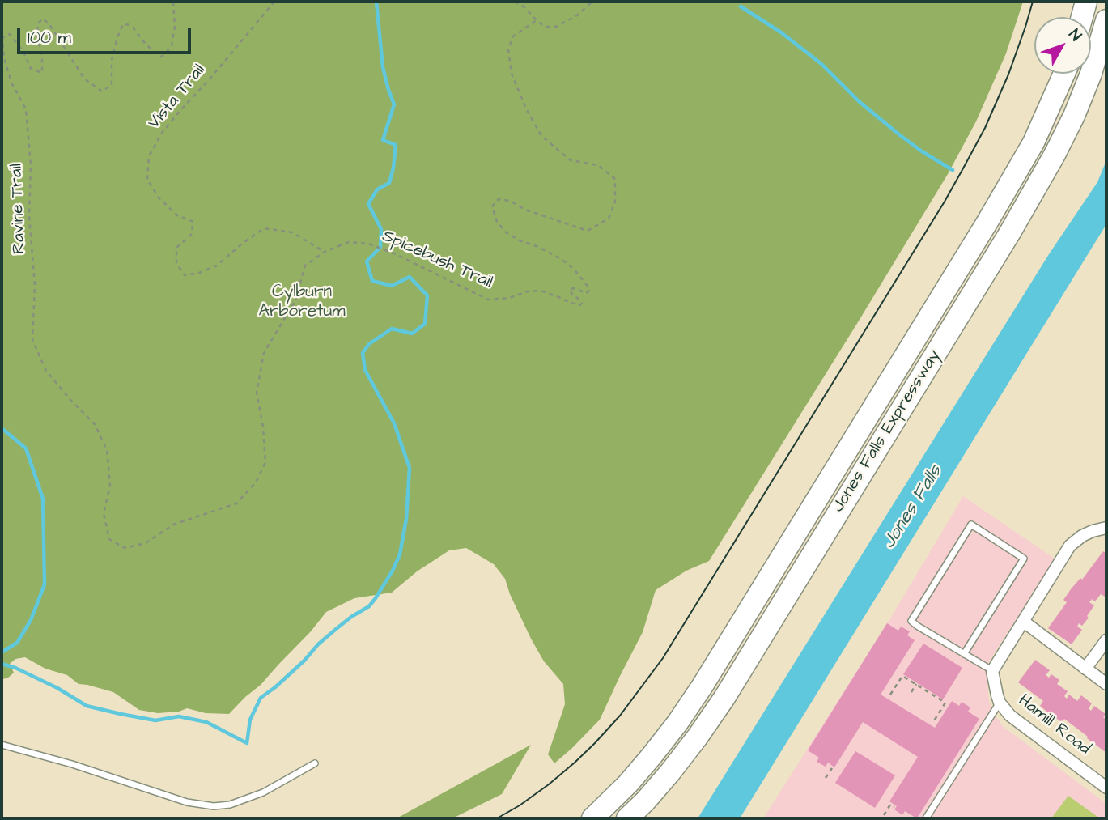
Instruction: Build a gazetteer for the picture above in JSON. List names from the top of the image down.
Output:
{
  "streets": {
    "highway": ["Jones Falls Expressway"],
    "street": ["Hamill Road"],
    "path": ["Vista Trail", "Ravine Trail", "Spicebush Trail"]
  },
  "crossings": [
    ["Vista Trail", "Spicebush Trail"],
    ["Ravine Trail", "Spicebush Trail"]
  ],
  "water": ["Jones Falls"],
  "parks": ["Cylburn Arboretum"],
  "scale_bar": "100 m",
  "north": "top right"
}
